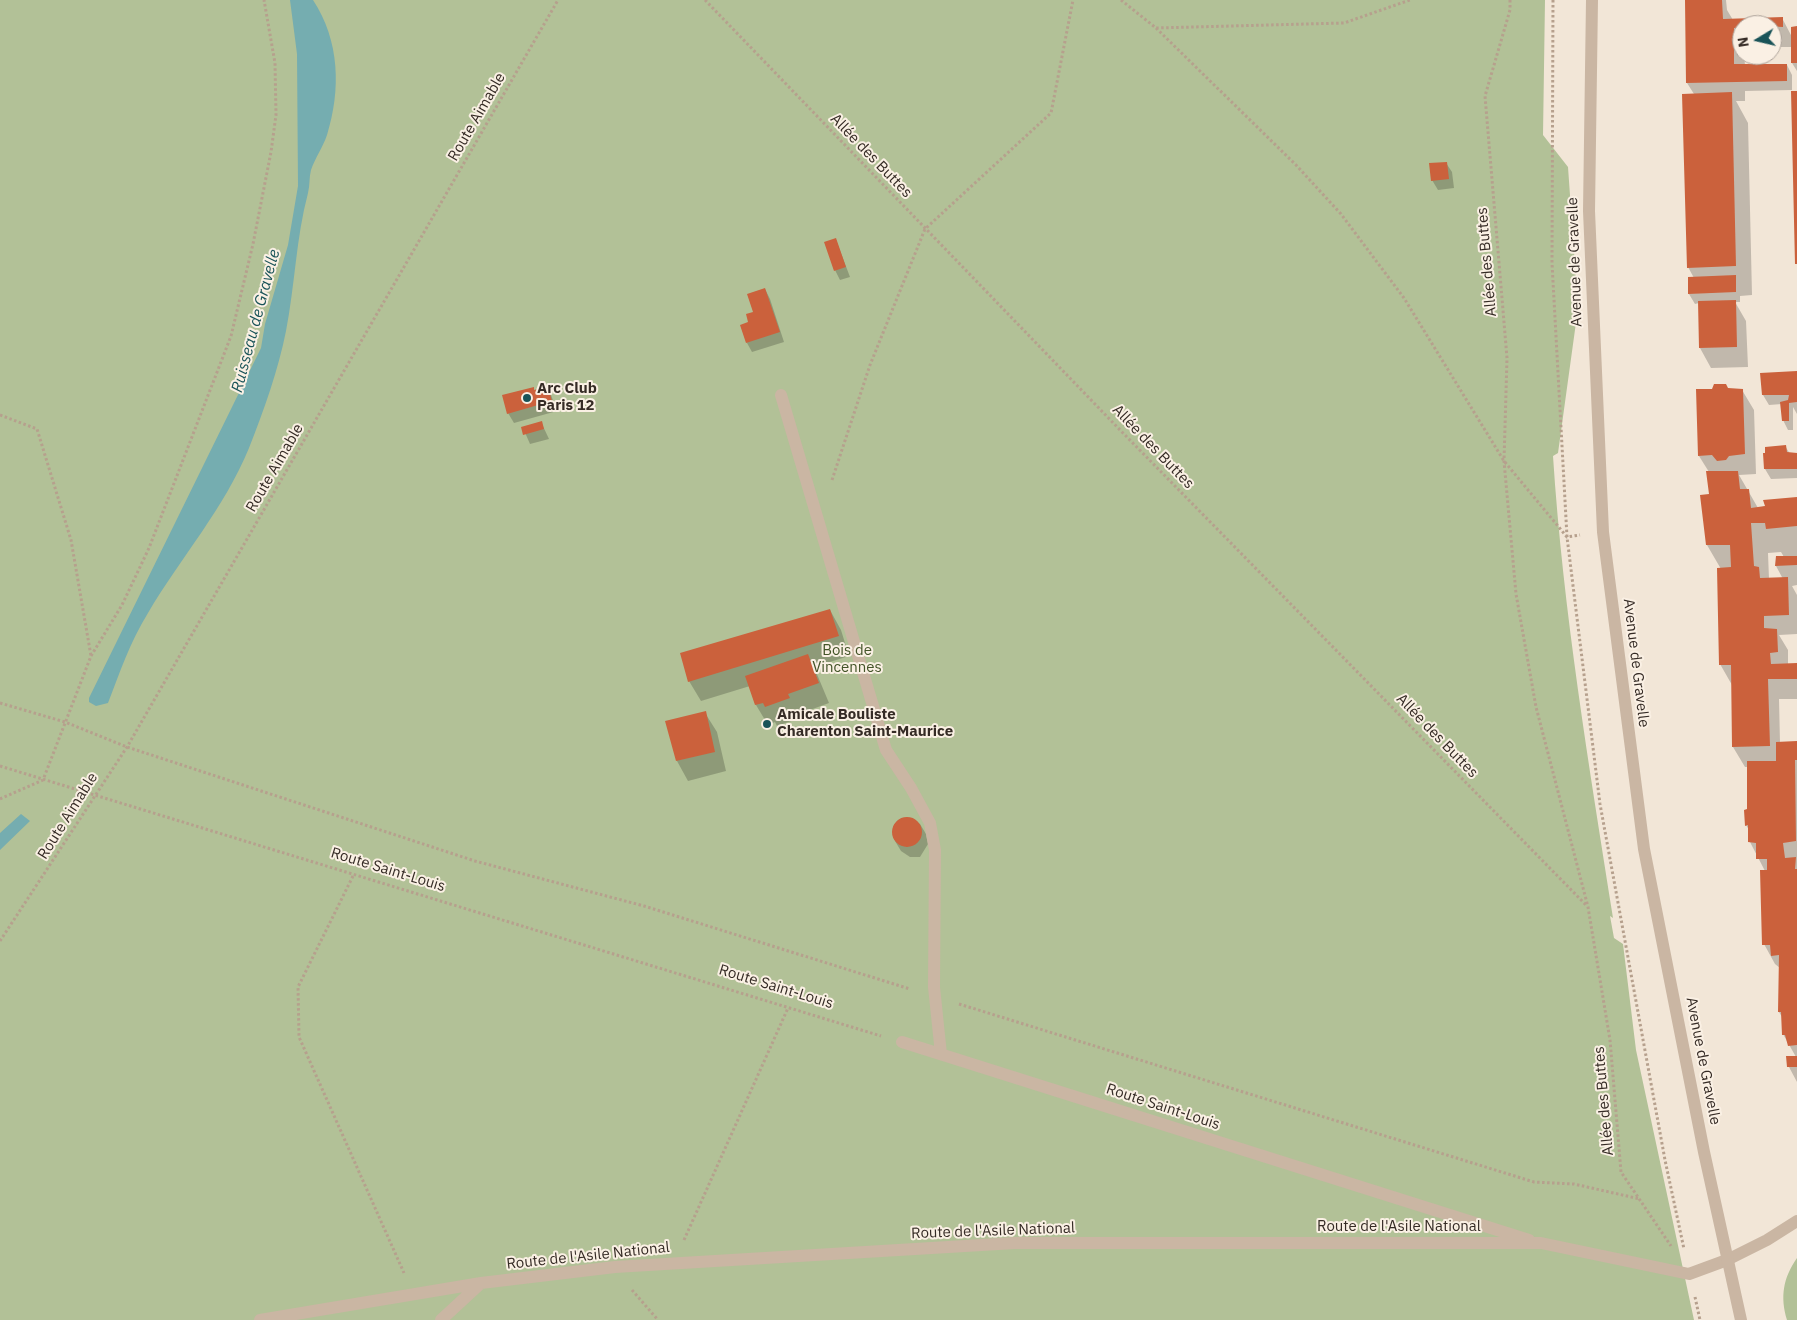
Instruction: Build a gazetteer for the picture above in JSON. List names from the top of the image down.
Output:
{
  "streets": {
    "street": ["Avenue de Gravelle", "Route Saint-Louis", "Route de l'Asile National"],
    "path": ["Route Aimable", "Allée des Buttes"]
  },
  "crossings": [
    ["Route Aimable", "Route Saint-Louis"],
    ["Allée des Buttes", "Route de l'Asile National"],
    ["Route Saint-Louis", "Route de l'Asile National"]
  ],
  "water": ["Ruisseau de Gravelle"],
  "parks": ["Bois de Vincennes"],
  "places": ["Arc Club Paris 12", "Amicale Bouliste Charenton Saint-Maurice"],
  "north": "left"
}
